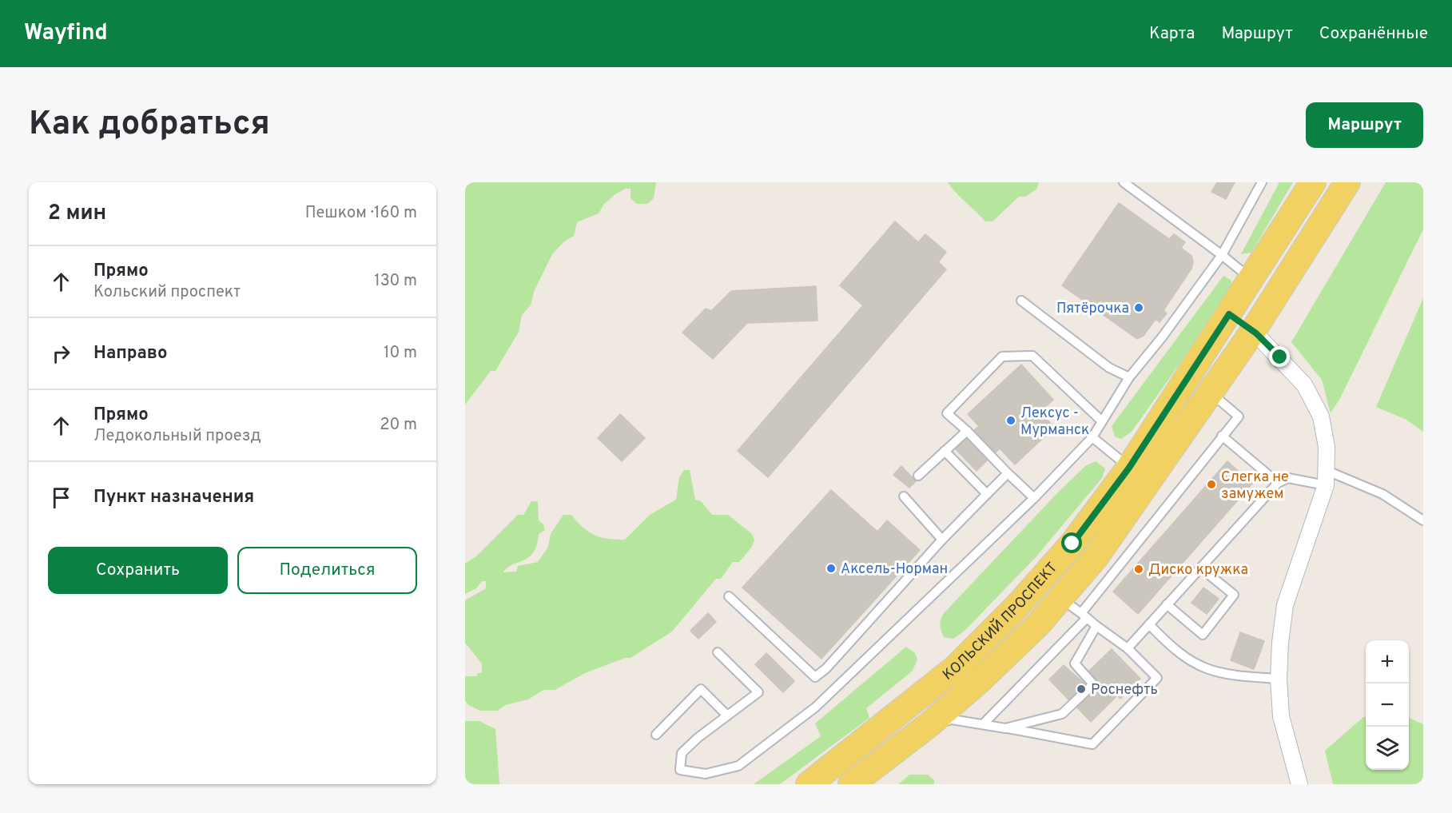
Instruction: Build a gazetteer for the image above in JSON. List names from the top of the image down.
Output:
{
  "streets": {
    "main road": ["КОЛЬСКИЙ ПРОСПЕКТ"]
  },
  "places": [
    "Пятёрочка",
    "Лексус - Мурманск",
    "Слегка не замужем",
    "Аксель-Норман",
    "Диско кружка",
    "Роснефть"
  ],
  "page": {
    "header": "Wayfind",
    "nav": ["Карта", "Маршрут", "Сохранённые"],
    "buttons": [
      "Маршрут",
      ["Сохранить", "Поделиться"]
    ],
    "title": "Как добраться",
    "heading": ["2 мин", "Пешком · 160 m"],
    "list": [
      ["Прямо", "Кольский проспект", "130 m"],
      ["Направо", "10 m"],
      ["Прямо", "Ледокольный проезд", "20 m"],
      "Пункт назначения"
    ],
    "map_buttons": ["+", "−"]
  }
}
